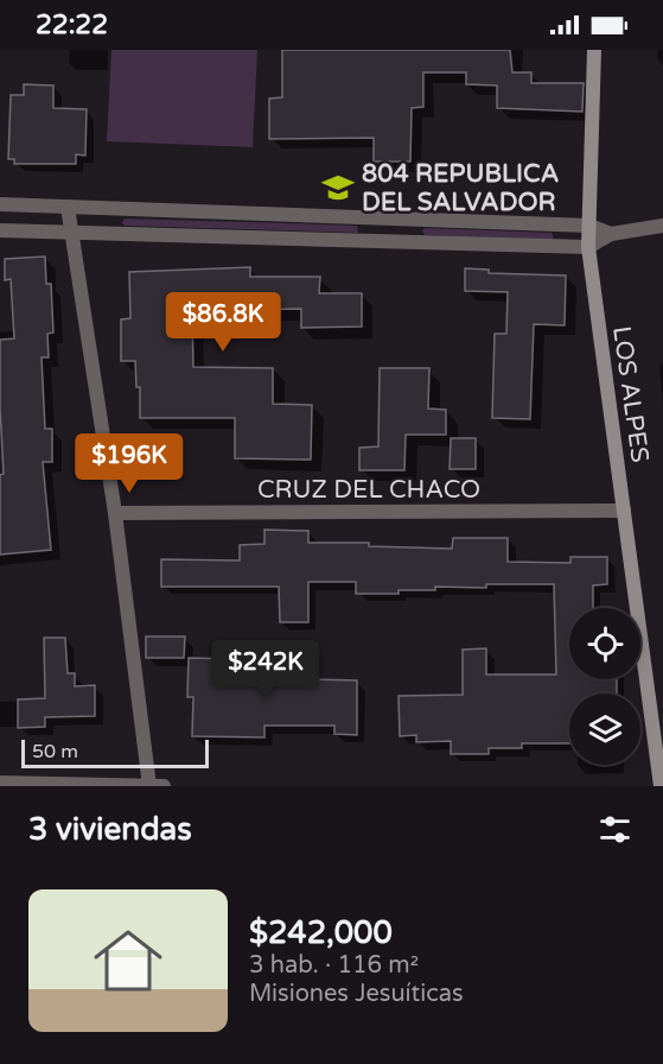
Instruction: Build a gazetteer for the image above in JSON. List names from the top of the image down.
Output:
{
  "streets": {
    "street": ["LOS ALPES", "CRUZ DEL CHACO"]
  },
  "crossings": [
    ["LOS ALPES", "CRUZ DEL CHACO"]
  ],
  "places": {
    "school or university": ["804 REPUBLICA DEL SALVADOR"]
  },
  "scale_bar": "50 m",
  "page": {
    "status": "22:22",
    "price": ["$86.8K", "$196K", "$242K"],
    "scale": "50 m",
    "heading": "3 viviendas",
    "list": [
      {
        "name": "$242,000",
        "note": "3 hab. · 116 m² · Misiones Jesuíticas"
      }
    ]
  }
}
